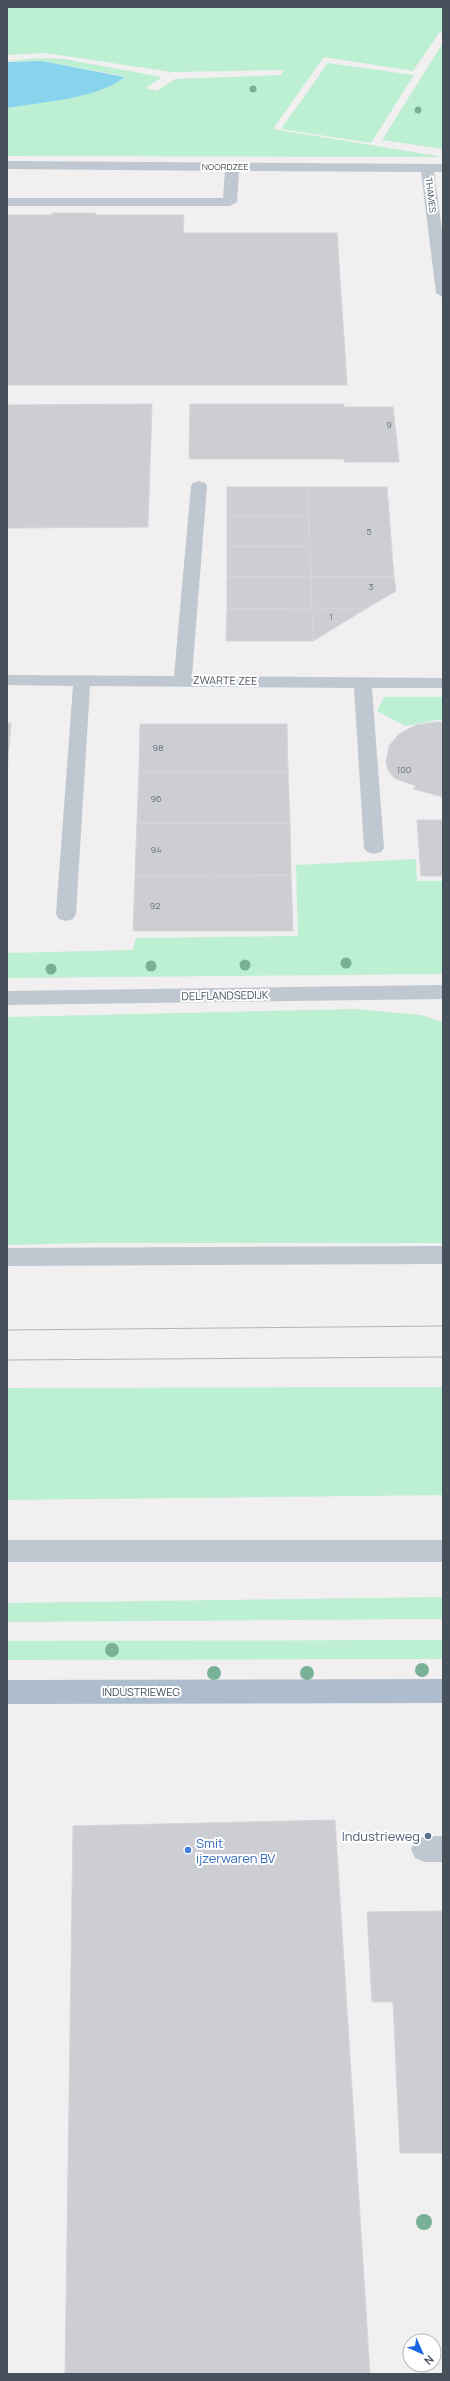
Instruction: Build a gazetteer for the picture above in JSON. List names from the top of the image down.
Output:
{
  "streets": {
    "main road": ["INDUSTRIEWEG"],
    "street": [
      "NOORDZEE",
      "THAMES",
      "ZWARTE ZEE",
      "DELFLANDSEDIJK"
    ]
  },
  "crossings": [
    ["NOORDZEE", "THAMES"]
  ],
  "places": ["Industrieweg", "Smit ijzerwaren BV"],
  "house_numbers": [
    "9",
    "5",
    "3",
    "1",
    "98",
    "100",
    "96",
    "94",
    "92"
  ],
  "north": "bottom right"
}
